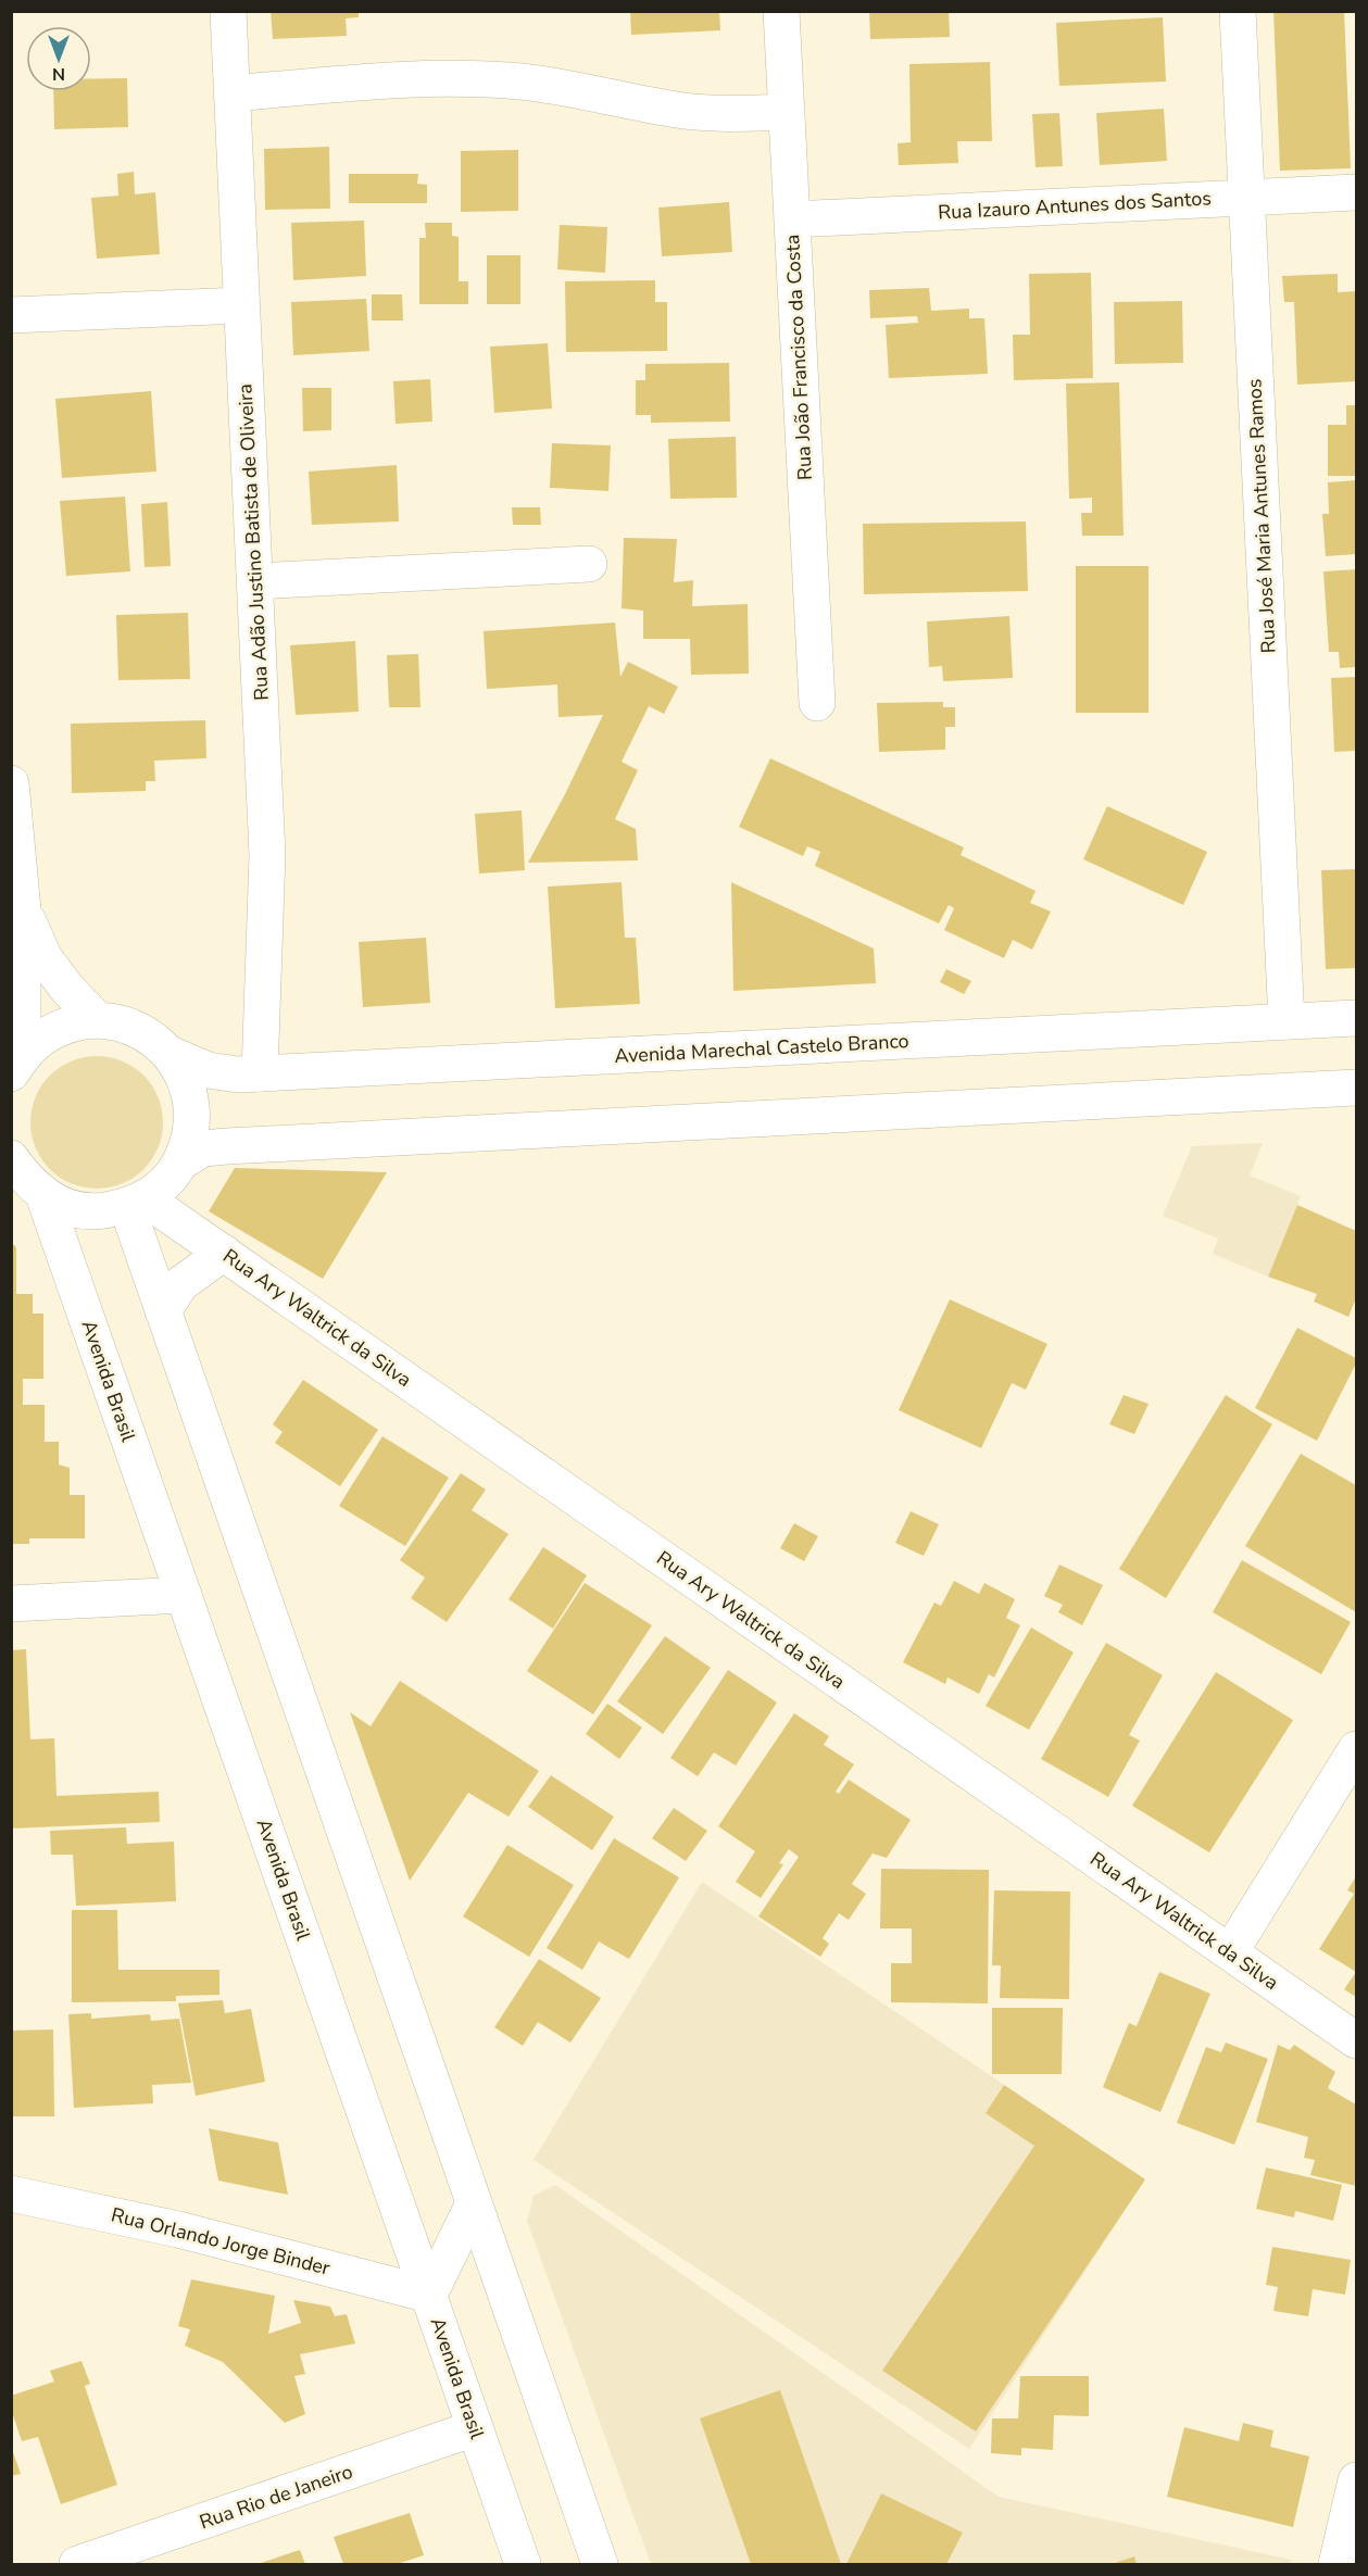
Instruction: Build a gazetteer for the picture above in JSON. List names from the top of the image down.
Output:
{
  "streets": {
    "street": [
      "Rua Izauro Antunes dos Santos",
      "Rua João Francisco da Costa",
      "Rua José Maria Antunes Ramos",
      "Rua Adão Justino Batista de Oliveira",
      "Avenida Marechal Castelo Branco",
      "Rua Ary Waltrick da Silva",
      "Avenida Brasil",
      "Rua Orlando Jorge Binder",
      "Rua Rio de Janeiro"
    ]
  },
  "crossings": [
    ["Rua Izauro Antunes dos Santos", "Rua João Francisco da Costa"],
    ["Rua Izauro Antunes dos Santos", "Rua José Maria Antunes Ramos"],
    ["Rua José Maria Antunes Ramos", "Avenida Marechal Castelo Branco"],
    ["Rua Adão Justino Batista de Oliveira", "Avenida Marechal Castelo Branco"],
    ["Avenida Brasil", "Rua Orlando Jorge Binder"],
    ["Avenida Brasil", "Rua Rio de Janeiro"]
  ],
  "north": "bottom"
}
